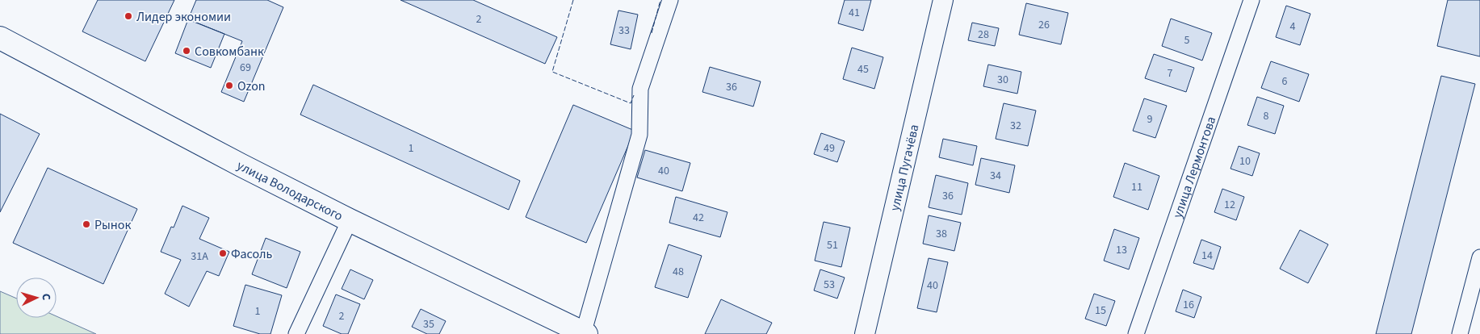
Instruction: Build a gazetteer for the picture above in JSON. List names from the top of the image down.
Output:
{
  "streets": {
    "main road": ["улица Володарского"],
    "street": ["улица Пугачёва", "улица Лермонтова"]
  },
  "places": [
    "Лидер экономии",
    "Совкомбанк",
    "Ozon",
    "Рынок",
    "Фасоль"
  ],
  "house_numbers": [
    "41",
    "2",
    "26",
    "4",
    "33",
    "28",
    "5",
    "69",
    "45",
    "7",
    "30",
    "6",
    "36",
    "8",
    "9",
    "32",
    "1",
    "49",
    "10",
    "40",
    "34",
    "11",
    "36",
    "12",
    "42",
    "38",
    "51",
    "13",
    "14",
    "31А",
    "48",
    "53",
    "40",
    "16",
    "15",
    "1",
    "2",
    "35"
  ],
  "north": "right"
}
